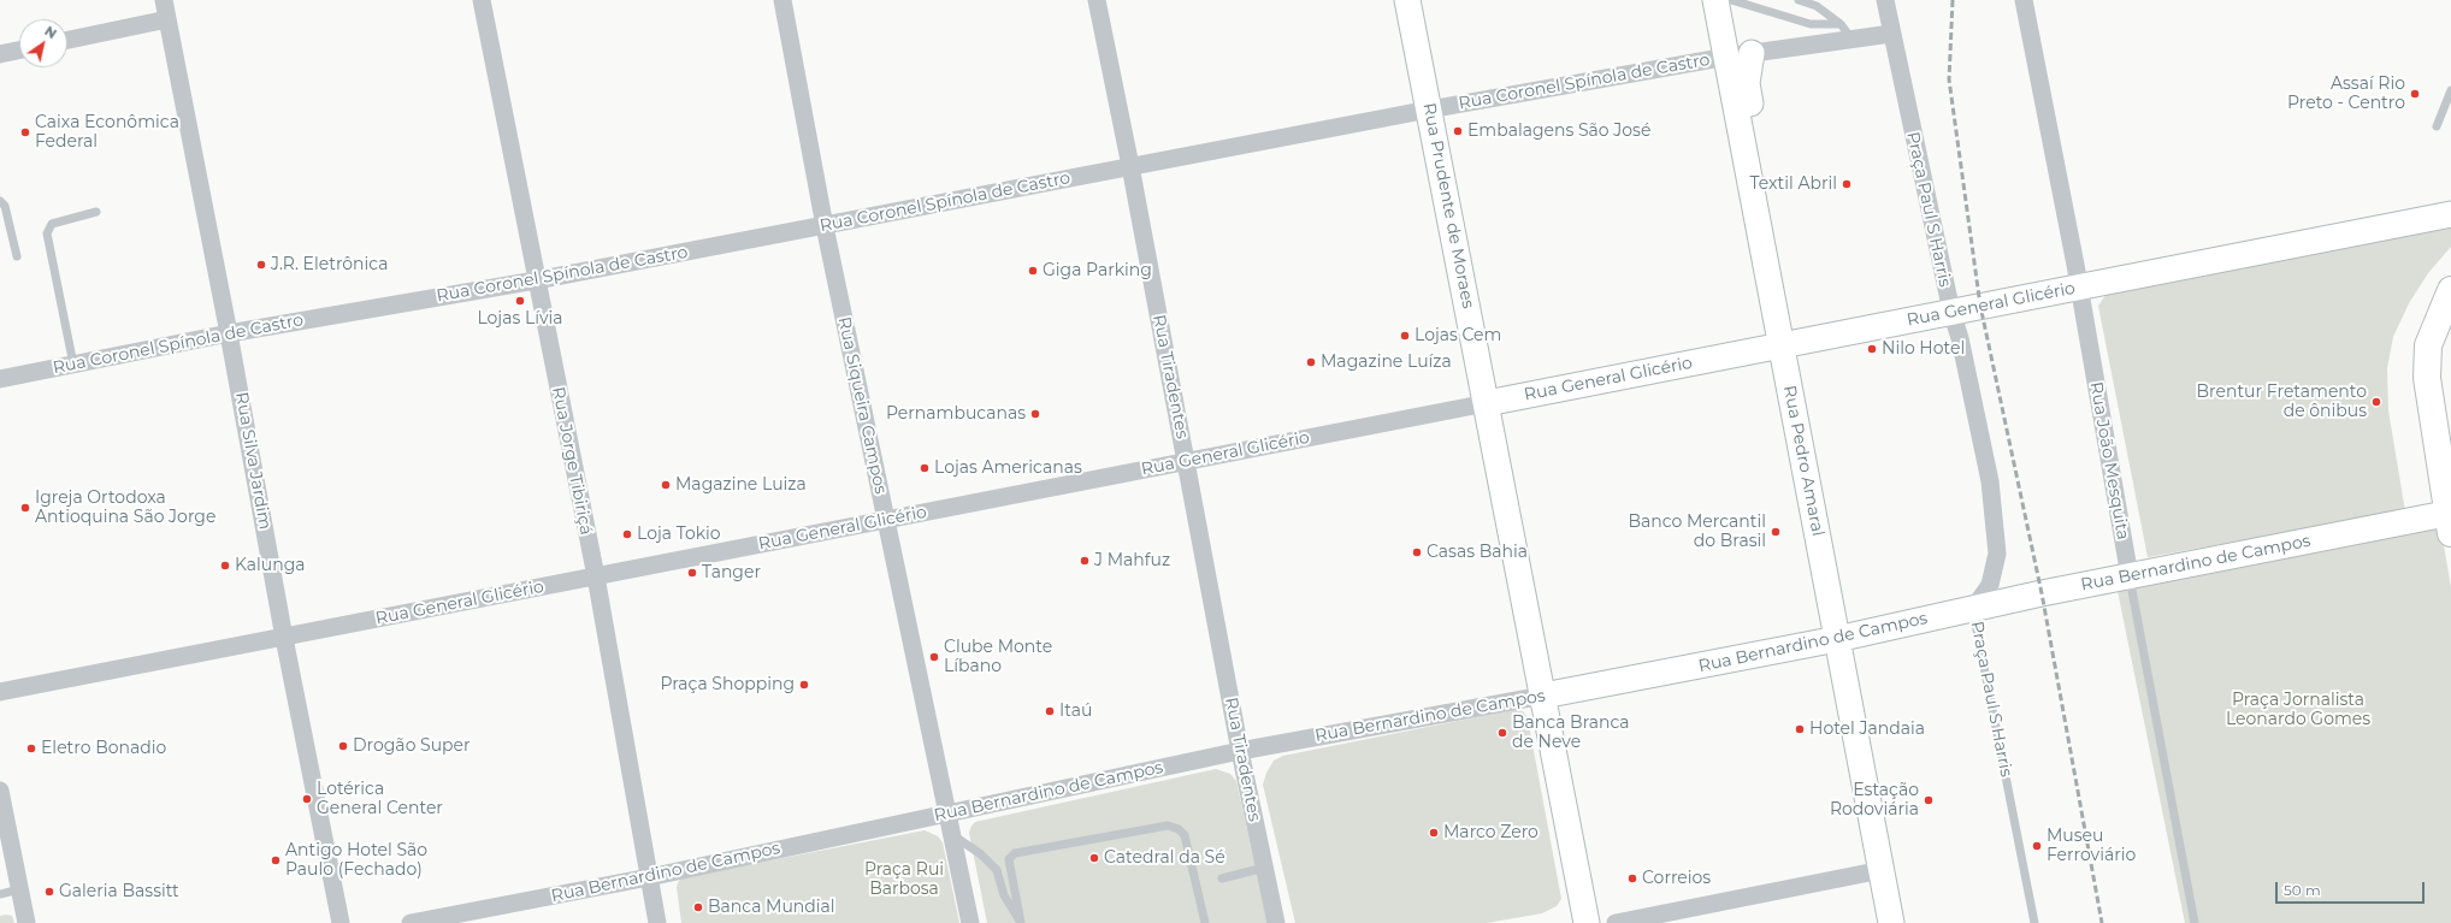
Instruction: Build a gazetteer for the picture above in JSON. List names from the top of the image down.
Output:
{
  "streets": {
    "street": [
      "Rua Coronel Spínola de Castro",
      "Rua Prudente de Moraes",
      "Praça Paul S Harris",
      "Rua General Glicério",
      "Rua Tiradentes",
      "Rua Siqueira Campos",
      "Rua Silva Jardim",
      "Rua Jorge Tibiriçá",
      "Rua Pedro Amaral",
      "Rua João Mesquita",
      "Rua Bernardino de Campos"
    ]
  },
  "crossings": [
    ["Rua Coronel Spínola de Castro", "Rua Prudente de Moraes"],
    ["Rua Coronel Spínola de Castro", "Praça Paul S Harris"],
    ["Rua Coronel Spínola de Castro", "Rua Tiradentes"],
    ["Rua Coronel Spínola de Castro", "Rua Siqueira Campos"],
    ["Rua Coronel Spínola de Castro", "Rua Silva Jardim"],
    ["Rua Coronel Spínola de Castro", "Rua Jorge Tibiriçá"],
    ["Rua Coronel Spínola de Castro", "Rua Pedro Amaral"],
    ["Rua Prudente de Moraes", "Rua General Glicério"],
    ["Rua Prudente de Moraes", "Rua Bernardino de Campos"],
    ["Praça Paul S Harris", "Rua General Glicério"],
    ["Praça Paul S Harris", "Rua Bernardino de Campos"],
    ["Rua General Glicério", "Rua Tiradentes"],
    ["Rua General Glicério", "Rua Siqueira Campos"],
    ["Rua General Glicério", "Rua Silva Jardim"],
    ["Rua General Glicério", "Rua Jorge Tibiriçá"],
    ["Rua General Glicério", "Rua Pedro Amaral"],
    ["Rua General Glicério", "Rua João Mesquita"],
    ["Rua Tiradentes", "Rua Bernardino de Campos"],
    ["Rua Siqueira Campos", "Rua Bernardino de Campos"],
    ["Rua Jorge Tibiriçá", "Rua Bernardino de Campos"],
    ["Rua Pedro Amaral", "Rua Bernardino de Campos"],
    ["Rua João Mesquita", "Rua Bernardino de Campos"]
  ],
  "parks": ["Praça Jornalista Leonardo Gomes", "Praça Rui Barbosa"],
  "places": [
    "Assaí Rio Preto - Centro",
    "Embalagens São José",
    "Caixa Econômica Federal",
    "Textil Abril",
    "J.R. Eletrônica",
    "Giga Parking",
    "Lojas Lívia",
    "Lojas Cem",
    "Nilo Hotel",
    "Magazine Luíza",
    "Brentur Fretamento de ônibus",
    "Pernambucanas",
    "Lojas Americanas",
    "Magazine Luiza",
    "Igreja Ortodoxa Antioquina São Jorge",
    "Banco Mercantil do Brasil",
    "Loja Tokio",
    "Casas Bahia",
    "J Mahfuz",
    "Kalunga",
    "Tanger",
    "Clube Monte Líbano",
    "Praça Shopping",
    "Itaú",
    "Hotel Jandaia",
    "Banca Branca de Neve",
    "Drogão Super",
    "Eletro Bonadio",
    "Lotérica General Center",
    "Estação Rodoviária",
    "Marco Zero",
    "Museu Ferroviário",
    "Catedral da Sé",
    "Antigo Hotel São Paulo (Fechado)",
    "Correios",
    "Galeria Bassitt",
    "Banca Mundial"
  ],
  "scale_bar": "50 m",
  "north": "top right"
}
